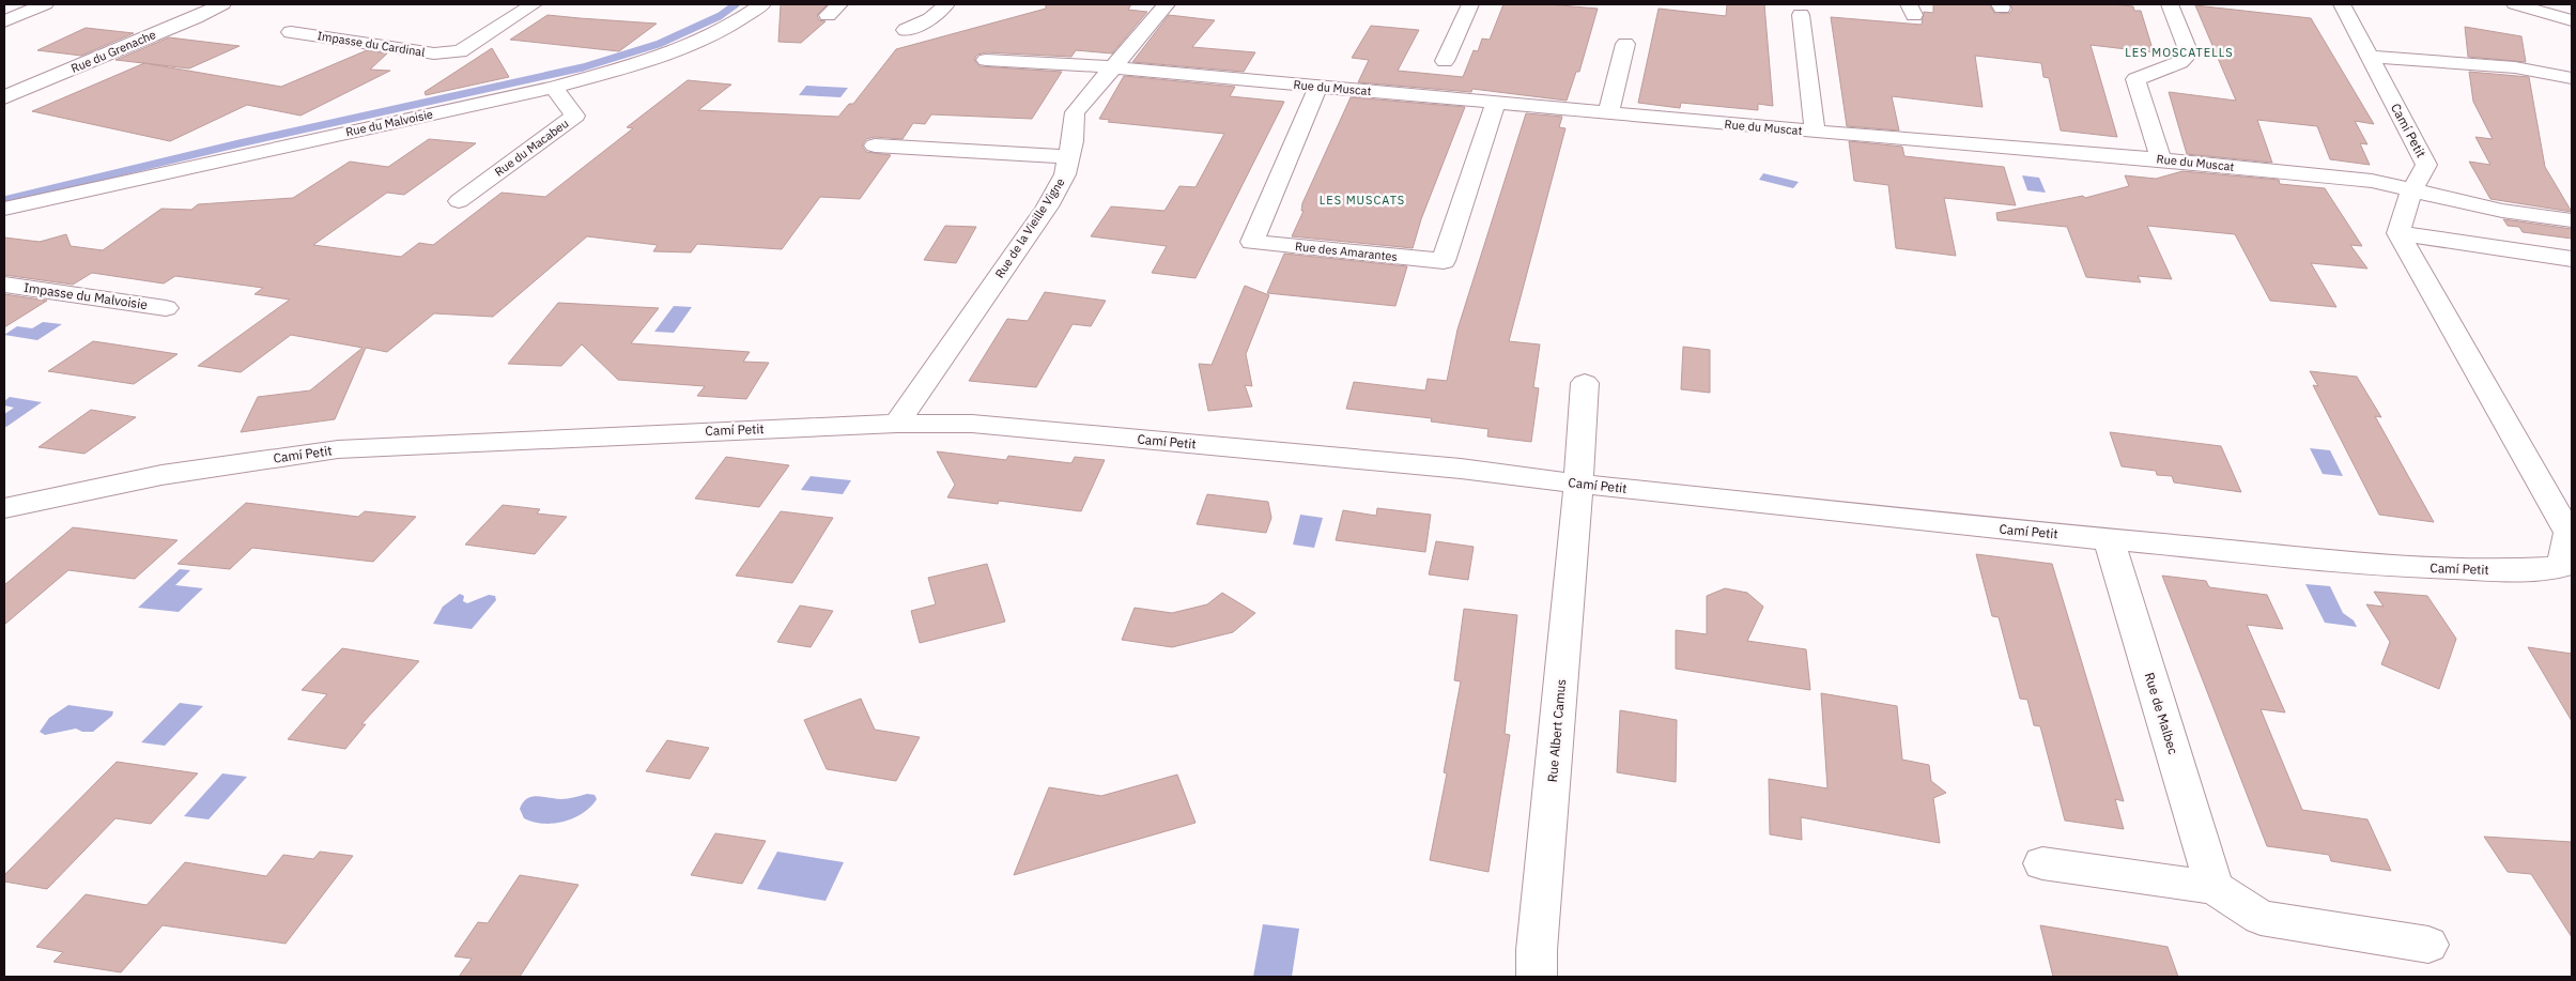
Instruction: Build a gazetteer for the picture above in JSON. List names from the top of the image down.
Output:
{
  "streets": {
    "street": [
      "Impasse du Cardinal",
      "Rue du Grenache",
      "Rue du Muscat",
      "Rue du Malvoisie",
      "Camí Petit",
      "Rue du Macabeu",
      "Rue de la Vieille Vigne",
      "Rue des Amarantes",
      "Impasse du Malvoisie",
      "Rue de Malbec",
      "Rue Albert Camus"
    ]
  },
  "crossings": [
    ["Rue du Muscat", "Camí Petit"],
    ["Rue du Muscat", "Rue de la Vieille Vigne"],
    ["Rue du Muscat", "Rue des Amarantes"],
    ["Rue du Malvoisie", "Rue du Macabeu"],
    ["Camí Petit", "Rue de la Vieille Vigne"],
    ["Camí Petit", "Rue de Malbec"],
    ["Camí Petit", "Rue Albert Camus"]
  ],
  "districts": ["LES MOSCATELLS", "LES MUSCATS"]
}
